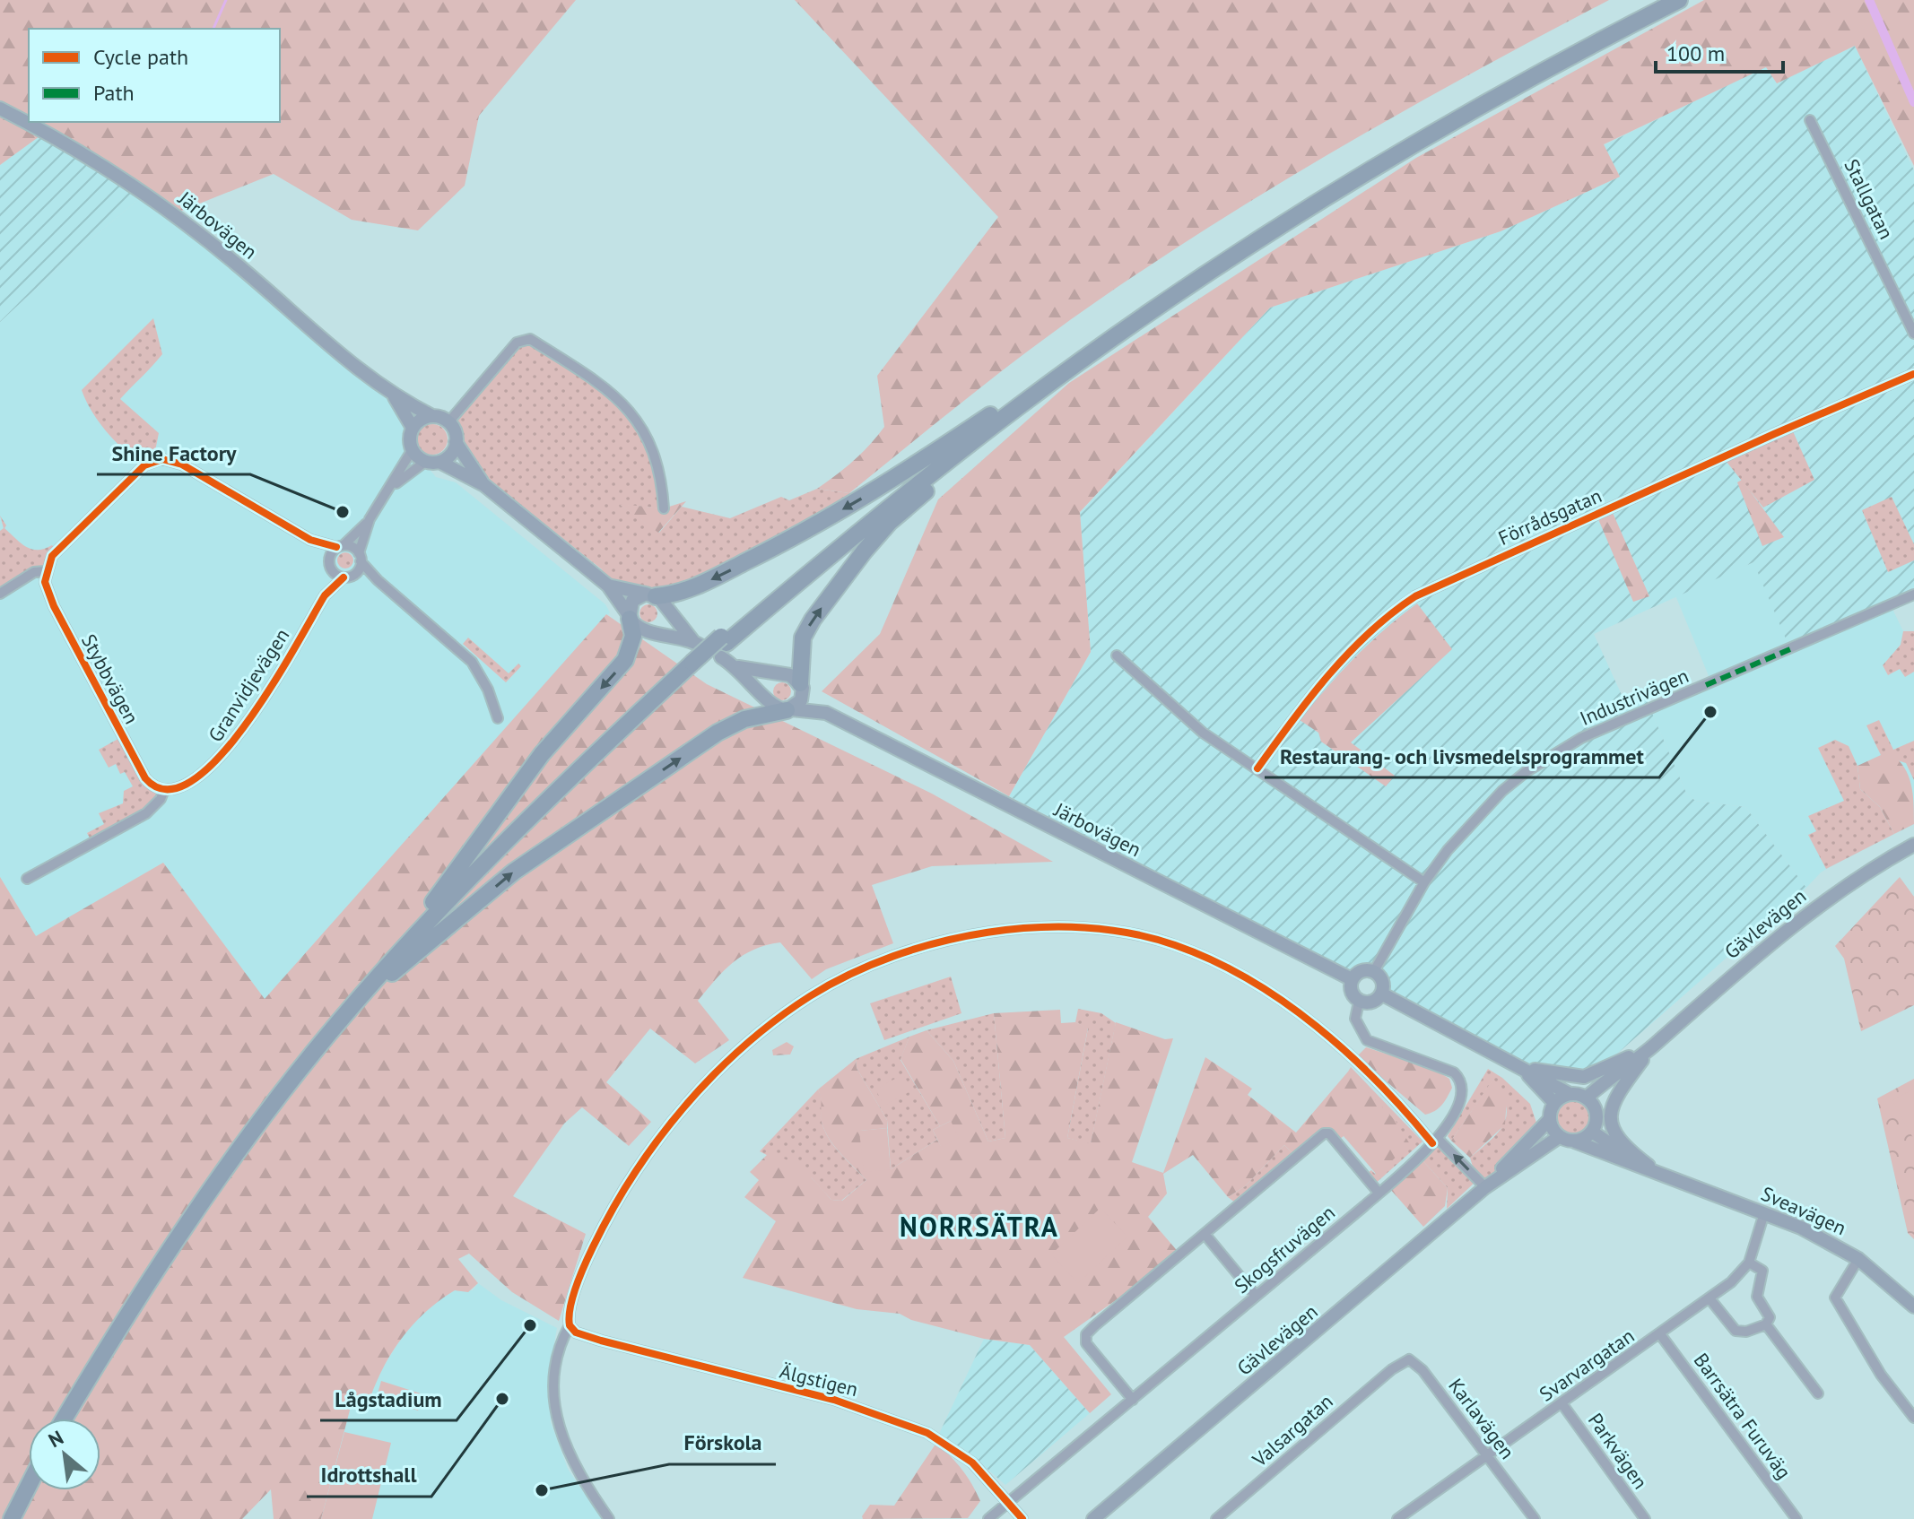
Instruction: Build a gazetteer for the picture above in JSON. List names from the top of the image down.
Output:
{
  "streets": {
    "main road": ["Järbovägen", "Gävlevägen", "Sveavägen"],
    "street": [
      "Stallgatan",
      "Förrådsgatan",
      "Stybbvägen",
      "Granvidjevägen",
      "Industrivägen",
      "Skogsfruvägen",
      "Svarvargatan",
      "Älgstigen",
      "Barrsätra Furuväg",
      "Karlavägen",
      "Valsargatan",
      "Parkvägen"
    ]
  },
  "crossings": [
    ["Järbovägen", "Industrivägen"],
    ["Järbovägen", "Skogsfruvägen"],
    ["Stybbvägen", "Granvidjevägen"],
    ["Industrivägen", "Skogsfruvägen"],
    ["Gävlevägen", "Sveavägen"],
    ["Sveavägen", "Svarvargatan"],
    ["Skogsfruvägen", "Älgstigen"],
    ["Svarvargatan", "Barrsätra Furuväg"],
    ["Svarvargatan", "Karlavägen"],
    ["Svarvargatan", "Parkvägen"],
    ["Karlavägen", "Valsargatan"]
  ],
  "districts": ["NORRSÄTRA"],
  "places": [
    "Shine Factory",
    "Restaurang- och livsmedelsprogrammet",
    "Lågstadium",
    "Idrottshall",
    "Förskola"
  ],
  "legend": ["Cycle path", "Path"],
  "scale_bar": "100 m",
  "north": "top left"
}
